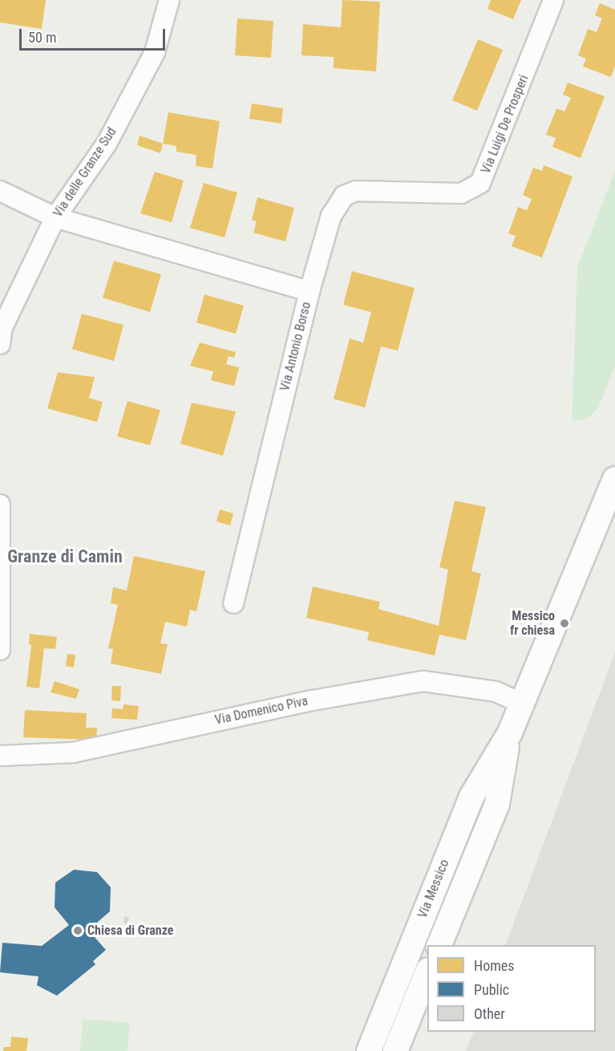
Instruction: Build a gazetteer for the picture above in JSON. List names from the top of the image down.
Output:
{
  "streets": {
    "street": [
      "Via Luigi De Prosperi",
      "Via delle Granze Sud",
      "Via Antonio Borso",
      "Via Domenico Piva",
      "Via Messico"
    ]
  },
  "crossings": [
    ["Via Luigi De Prosperi", "Via Antonio Borso"],
    ["Via delle Granze Sud", "Via Antonio Borso"],
    ["Via Domenico Piva", "Via Messico"]
  ],
  "districts": ["Granze di Camin"],
  "places": ["Messico fr chiesa", "Chiesa di Granze"],
  "legend": ["Homes", "Public", "Other"],
  "scale_bar": "50 m"
}
